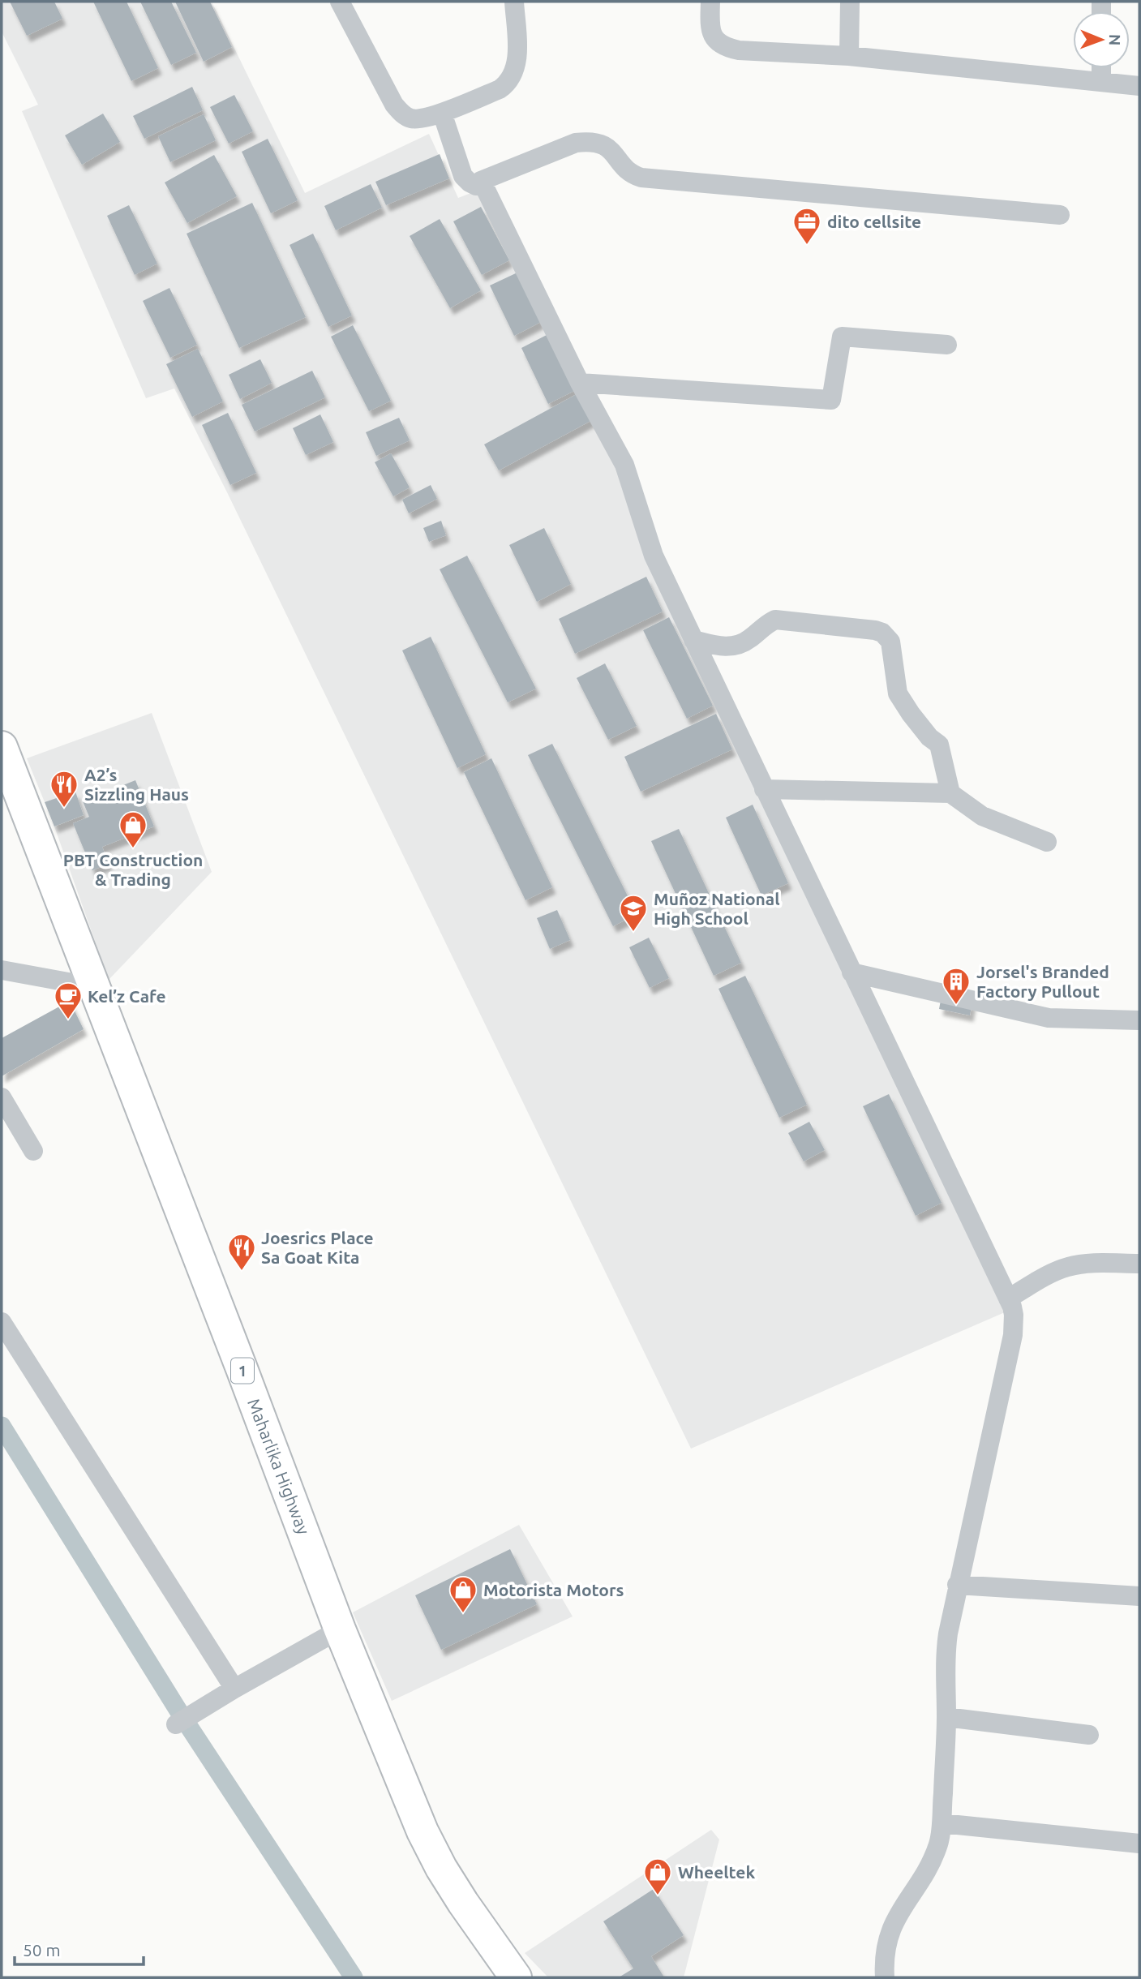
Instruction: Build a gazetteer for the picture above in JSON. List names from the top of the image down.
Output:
{
  "streets": {
    "highway": ["1", "Maharlika Highway"]
  },
  "places": {
    "office": ["dito cellsite"],
    "restaurant": ["A2’s Sizzling Haus", "Joesrics Place Sa Goat Kita"],
    "shop": ["PBT Construction & Trading", "Motorista Motors", "Wheeltek"],
    "school or university": ["Muñoz National High School"],
    "building": ["Jorsel's Branded Factory Pullout"],
    "cafe": ["Kel’z Cafe"]
  },
  "scale_bar": "50 m",
  "north": "right"
}
